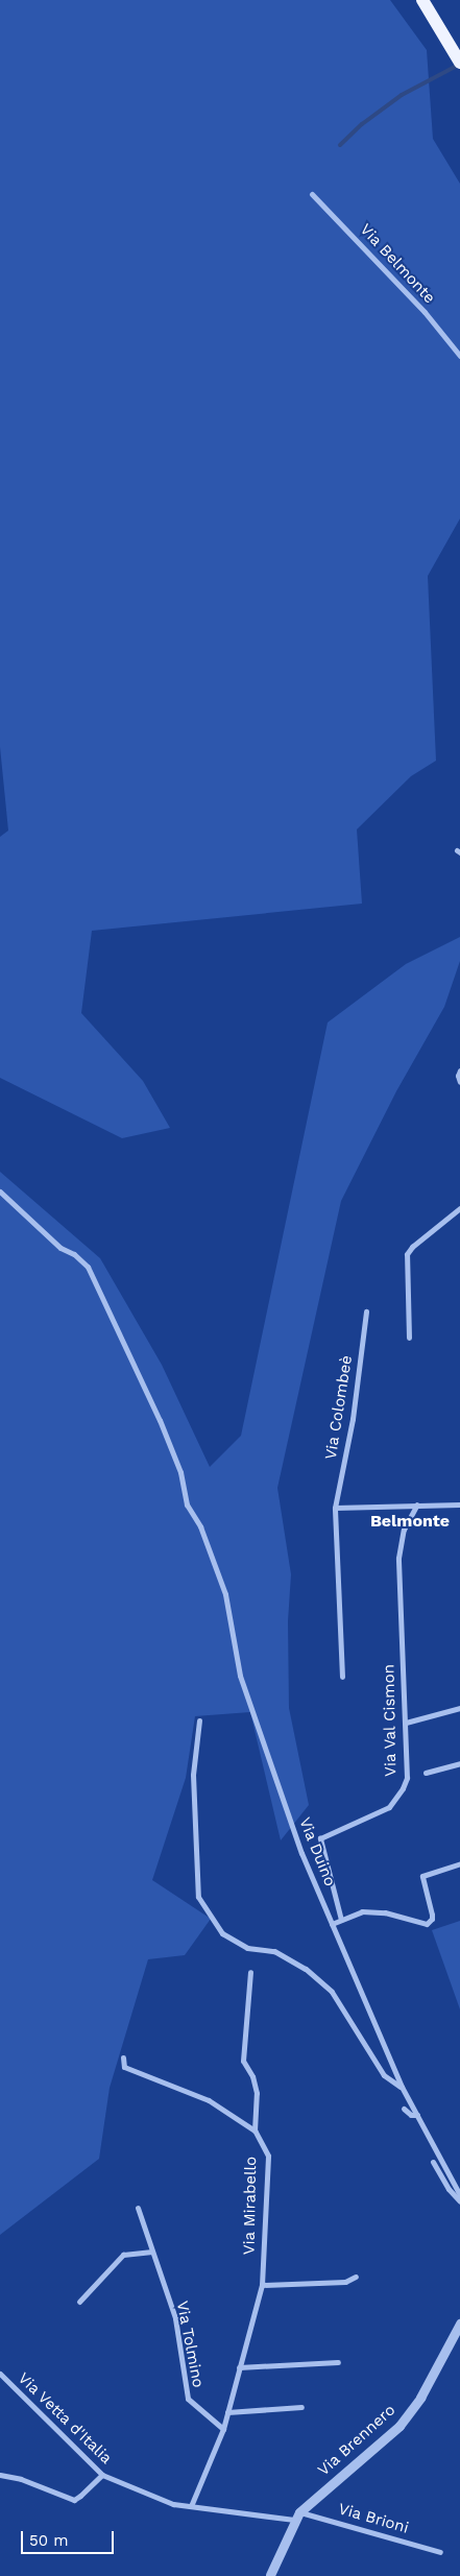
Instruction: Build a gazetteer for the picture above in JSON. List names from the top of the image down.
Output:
{
  "streets": {
    "street": [
      "Via Belmonte",
      "Via Colombeè",
      "Via Val Cismon",
      "Via Duino",
      "Via Mirabello",
      "Via Tolmino",
      "Via Vetta d'Italia",
      "Via Brennero",
      "Via Brioni"
    ]
  },
  "crossings": [
    ["Via Mirabello", "Via Tolmino"],
    ["Via Mirabello", "Via Vetta d'Italia"],
    ["Via Vetta d'Italia", "Via Brennero"],
    ["Via Vetta d'Italia", "Via Brioni"],
    ["Via Brennero", "Via Brioni"]
  ],
  "districts": ["Belmonte"],
  "scale_bar": "50 m"
}
